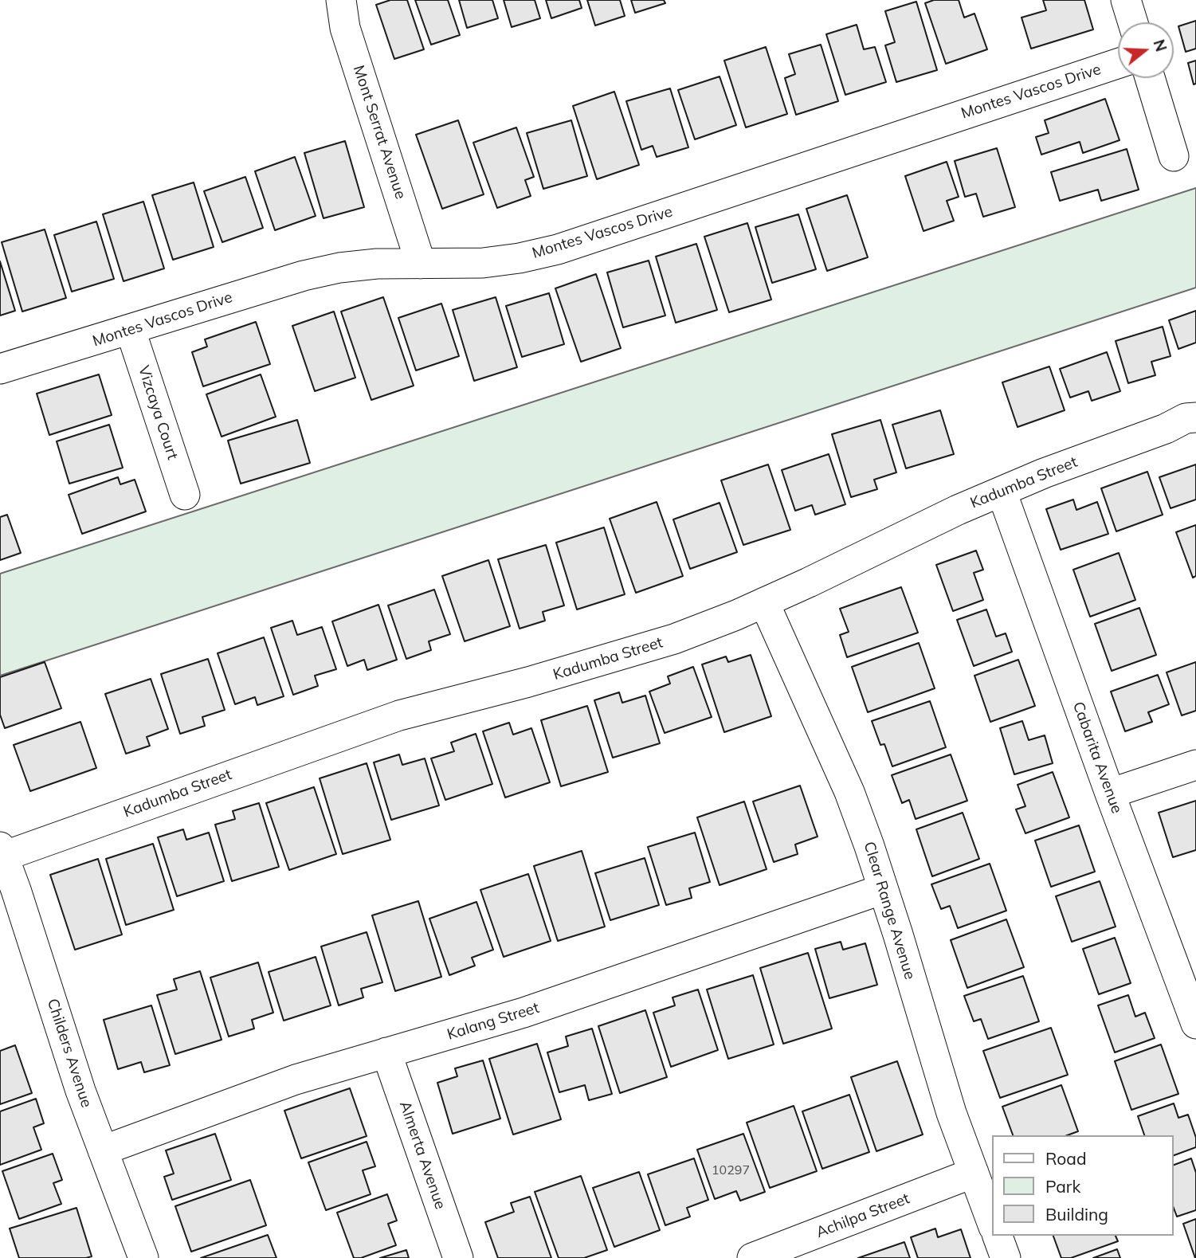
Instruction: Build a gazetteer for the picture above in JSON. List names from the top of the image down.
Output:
{
  "streets": {
    "street": [
      "Montes Vascos Drive",
      "Mont Serrat Avenue",
      "Vizcaya Court",
      "Kadumba Street",
      "Cabarita Avenue",
      "Clear Range Avenue",
      "Kalang Street",
      "Childers Avenue",
      "Almerta Avenue",
      "Achilpa Street"
    ]
  },
  "crossings": [
    ["Montes Vascos Drive", "Mont Serrat Avenue"],
    ["Montes Vascos Drive", "Vizcaya Court"],
    ["Kadumba Street", "Cabarita Avenue"],
    ["Kadumba Street", "Clear Range Avenue"],
    ["Kadumba Street", "Childers Avenue"],
    ["Clear Range Avenue", "Kalang Street"],
    ["Clear Range Avenue", "Achilpa Street"],
    ["Kalang Street", "Childers Avenue"],
    ["Kalang Street", "Almerta Avenue"]
  ],
  "house_numbers": ["10297"],
  "legend": ["Road", "Park", "Building"],
  "north": "right"
}
